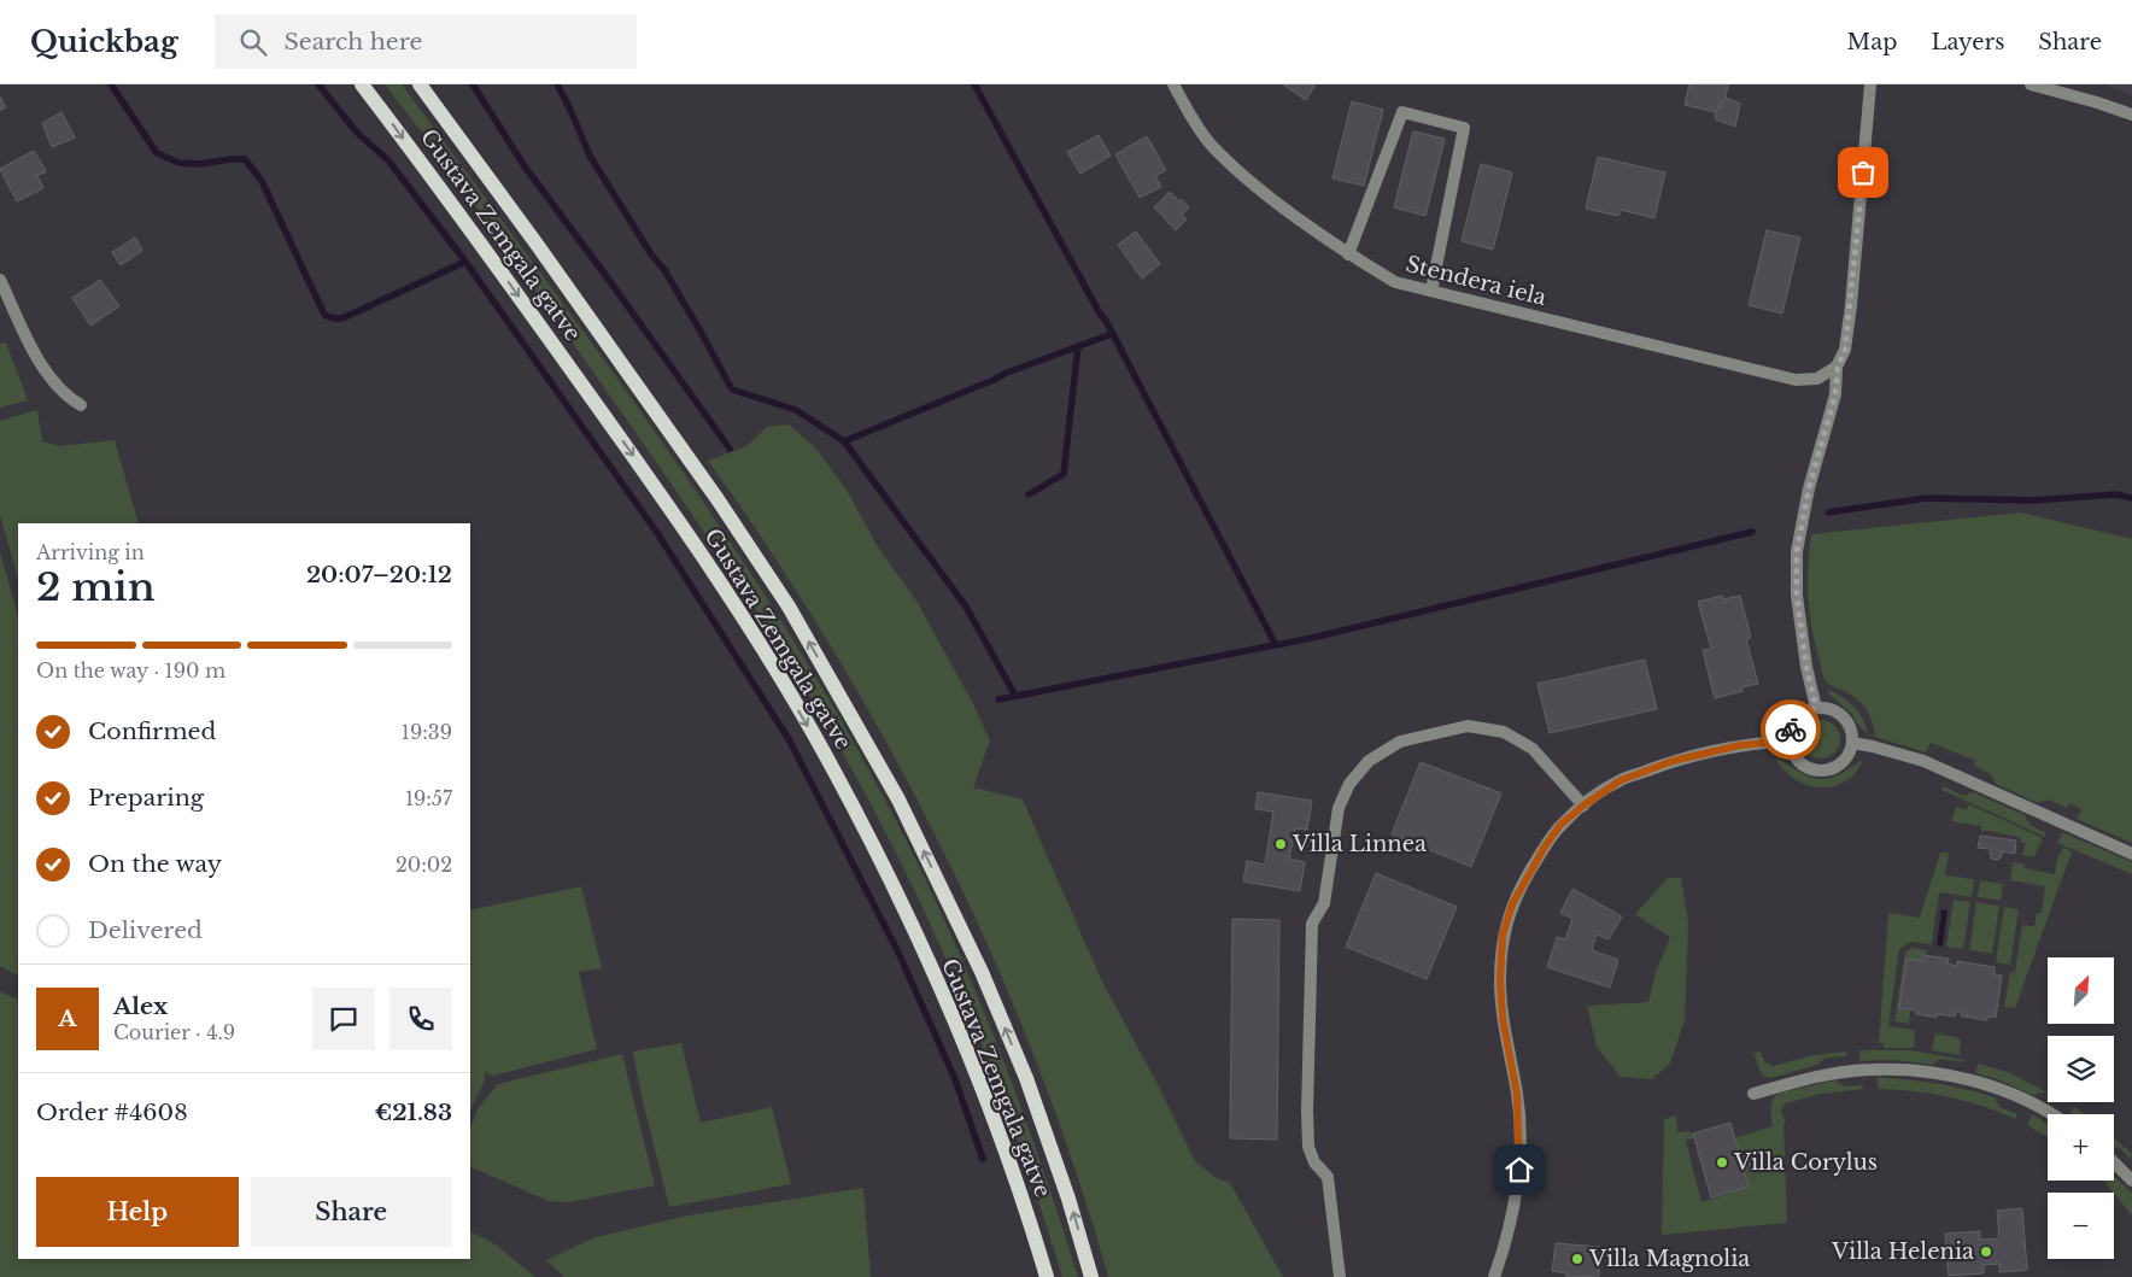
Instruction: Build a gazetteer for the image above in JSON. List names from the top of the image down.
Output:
{
  "streets": {
    "main road": ["Gustava Zemgala gatve"],
    "street": ["Stendera iela"]
  },
  "places": [
    "Villa Linnea",
    "Villa Corylus",
    "Villa Helenia",
    "Villa Magnolia"
  ],
  "north": "top right",
  "page": {
    "header": "Quickbag",
    "search": "Search here",
    "nav": ["Map", "Layers", "Share"],
    "heading": ["2 min", "Arriving in", "20:07–20:12"],
    "panel": [
      "Alex",
      "Courier · 4.9",
      "Order #4608",
      "€21.83"
    ],
    "bar": "On the way · 190 m",
    "list": [
      ["Confirmed", "19:39"],
      ["Preparing", "19:57"],
      ["On the way", "20:02"],
      "Delivered"
    ],
    "map_buttons": ["+", "−"],
    "round": "A",
    "buttons": ["Help", "Share"]
  }
}
